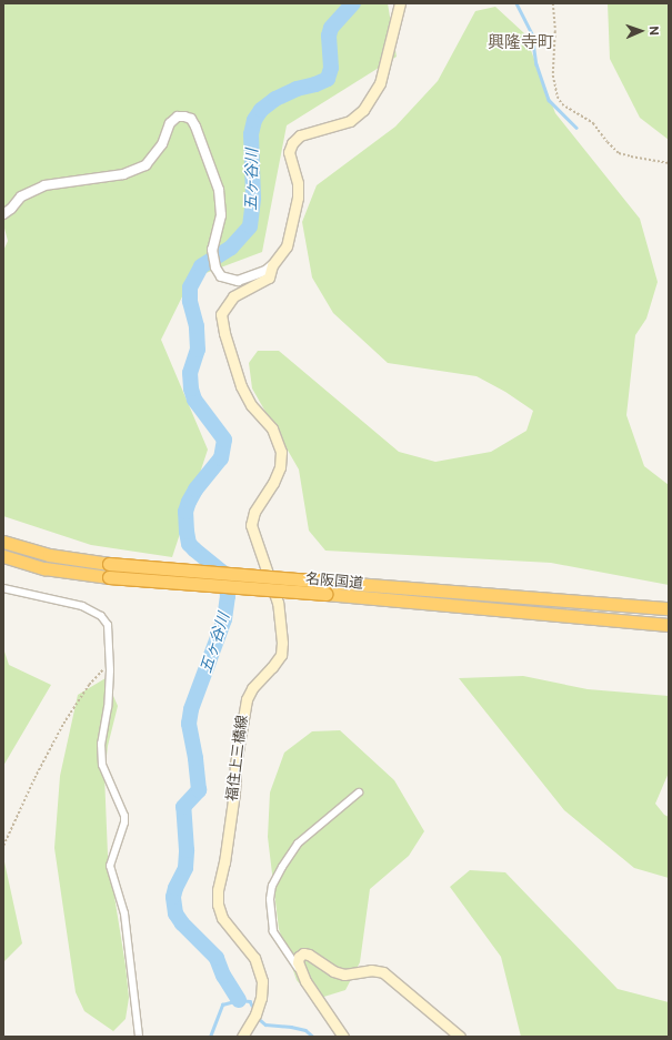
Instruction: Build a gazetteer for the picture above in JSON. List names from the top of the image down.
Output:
{
  "streets": {
    "highway": ["名阪国道"],
    "main road": ["福住上三橋線"]
  },
  "districts": ["興隆寺町"],
  "water": ["五ヶ谷川"],
  "north": "right"
}
